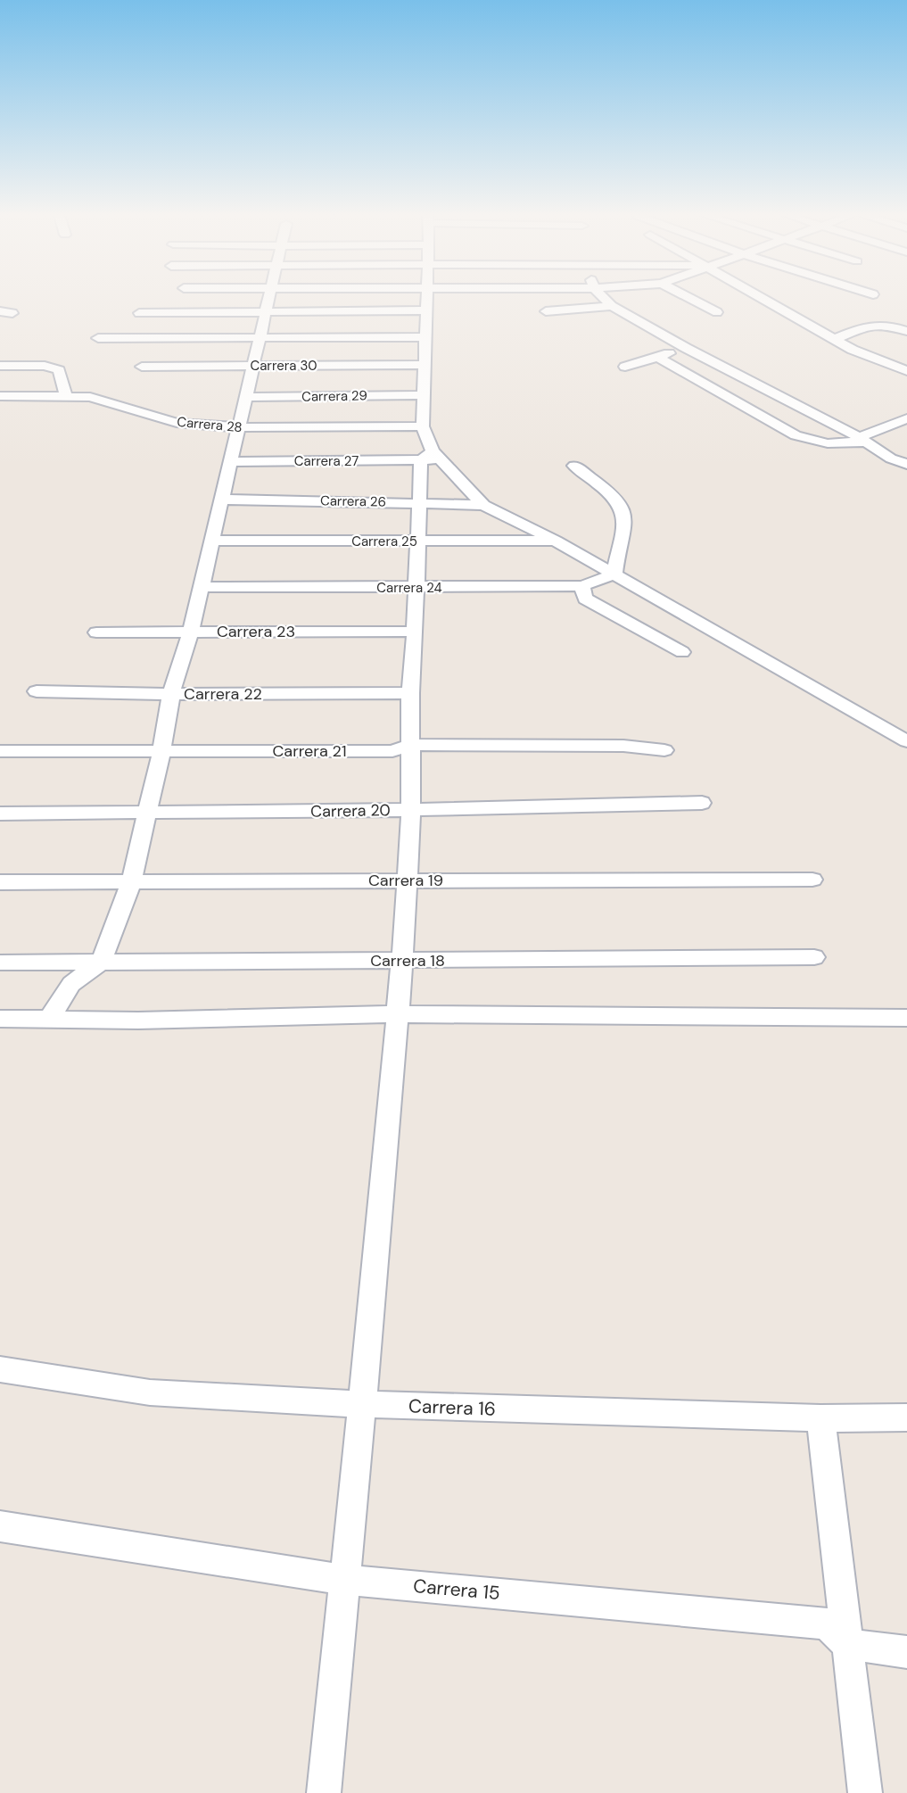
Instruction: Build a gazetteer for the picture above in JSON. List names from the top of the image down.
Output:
{
  "streets": {
    "street": [
      "Carrera 30",
      "Carrera 29",
      "Carrera 28",
      "Carrera 27",
      "Carrera 26",
      "Carrera 25",
      "Carrera 24",
      "Carrera 23",
      "Carrera 22",
      "Carrera 21",
      "Carrera 20",
      "Carrera 19",
      "Carrera 18",
      "Carrera 16",
      "Carrera 15"
    ]
  }
}
